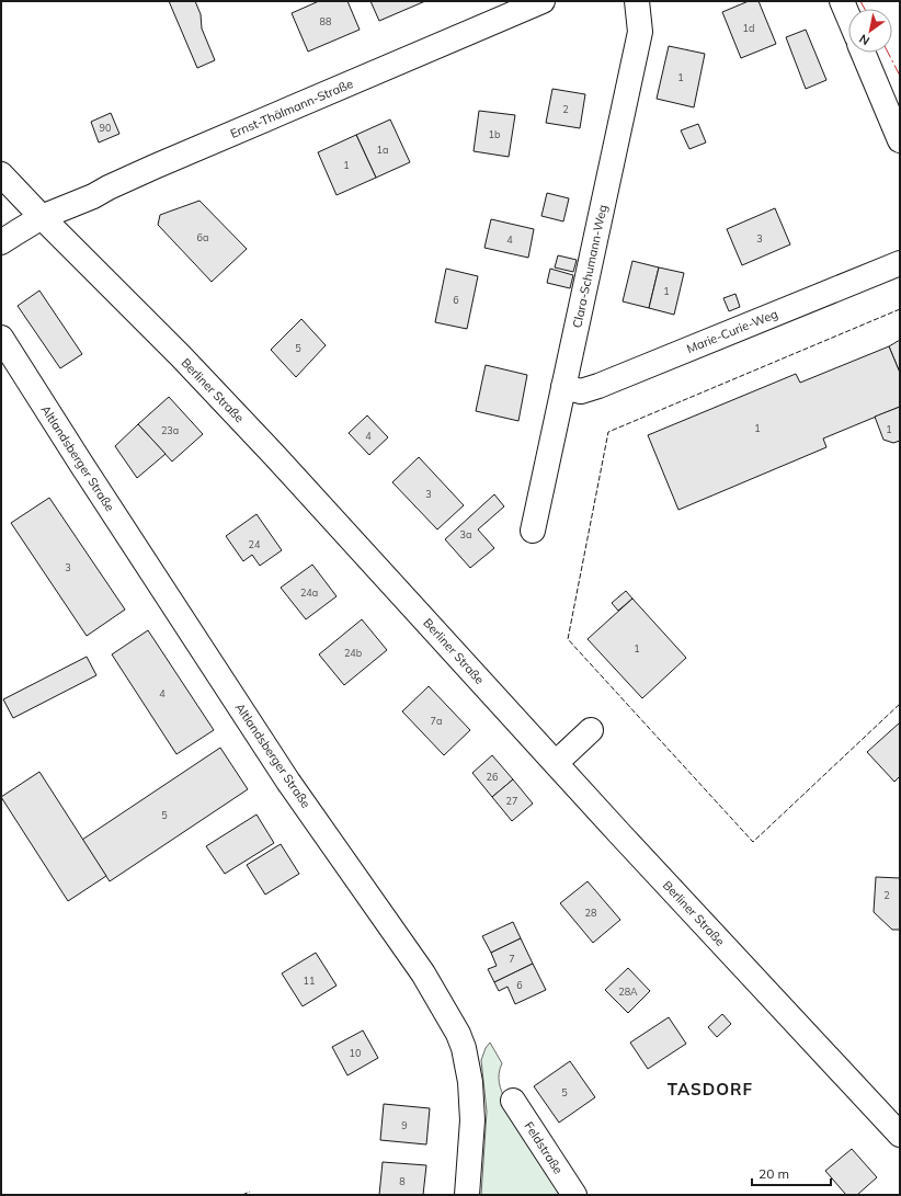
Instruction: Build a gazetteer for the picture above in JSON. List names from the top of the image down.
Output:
{
  "streets": {
    "main road": [
      "Ernst-Thälmann-Straße",
      "Clara-Schumann-Weg",
      "Marie-Curie-Weg",
      "Berliner Straße",
      "Altlandsberger Straße",
      "Feldstraße"
    ]
  },
  "crossings": [
    ["Ernst-Thälmann-Straße", "Berliner Straße"],
    ["Clara-Schumann-Weg", "Marie-Curie-Weg"]
  ],
  "districts": ["TASDORF"],
  "house_numbers": [
    "88",
    "1d",
    "1",
    "2",
    "90",
    "1b",
    "1a",
    "1",
    "6a",
    "3",
    "4",
    "1",
    "6",
    "5",
    "1",
    "1",
    "23a",
    "4",
    "3",
    "3a",
    "24",
    "3",
    "24a",
    "1",
    "24b",
    "4",
    "7a",
    "26",
    "27",
    "5",
    "2",
    "28",
    "7",
    "11",
    "6",
    "28A",
    "10",
    "5",
    "9",
    "8"
  ],
  "scale_bar": "20 m",
  "north": "bottom left"
}
